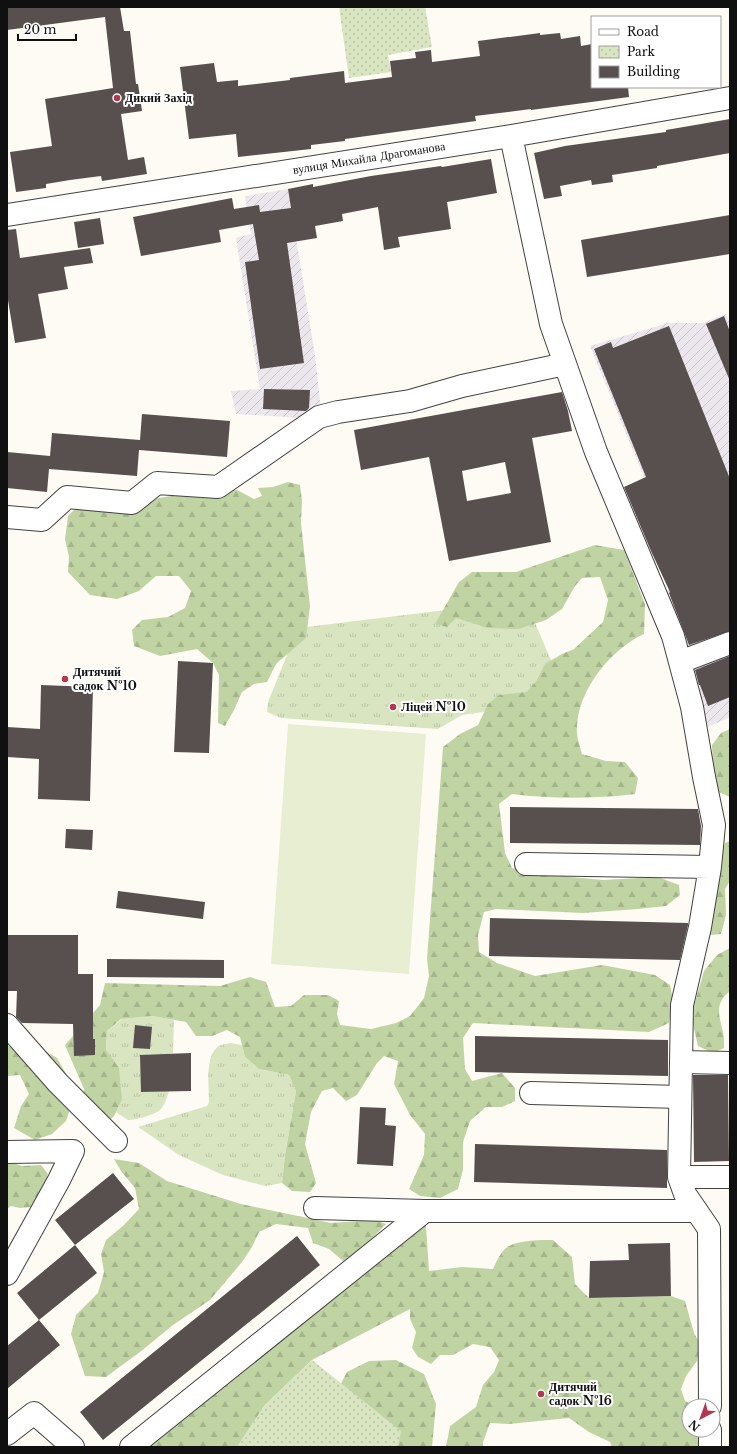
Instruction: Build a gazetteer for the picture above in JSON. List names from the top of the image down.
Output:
{
  "streets": {
    "street": ["вулиця Михайла Драгоманова"]
  },
  "places": [
    "Дикий Захід",
    "Дитячий садок №10",
    "Ліцей №10",
    "Дитячий садок №16"
  ],
  "legend": ["Road", "Park", "Building"],
  "scale_bar": "20 m",
  "north": "bottom left"
}
